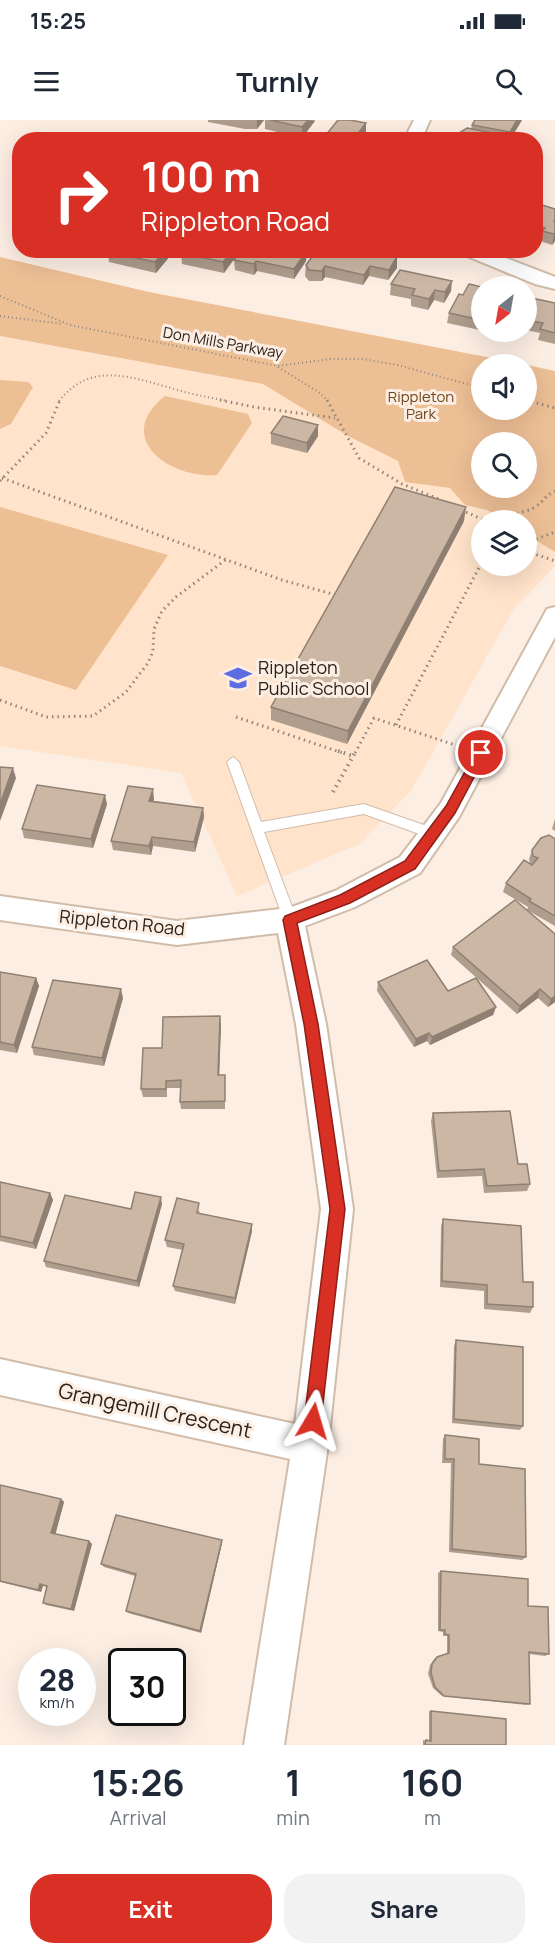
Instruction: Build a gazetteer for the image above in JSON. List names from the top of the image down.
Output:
{
  "streets": {
    "street": ["Rippleton Road", "Grangemill Crescent"],
    "path": ["Don Mills Parkway"]
  },
  "parks": ["Rippleton Park"],
  "places": {
    "school or university": ["Rippleton Public School"]
  },
  "north": "bottom left",
  "page": {
    "status": "15:25",
    "header": "Turnly",
    "turn": ["100 m", "Rippleton Road"],
    "speed": "28 km/h",
    "limit": "30",
    "eta": [
      "15:26",
      "Arrival",
      "1",
      "min",
      "160",
      "m"
    ],
    "buttons": ["Exit", "Share"]
  }
}
